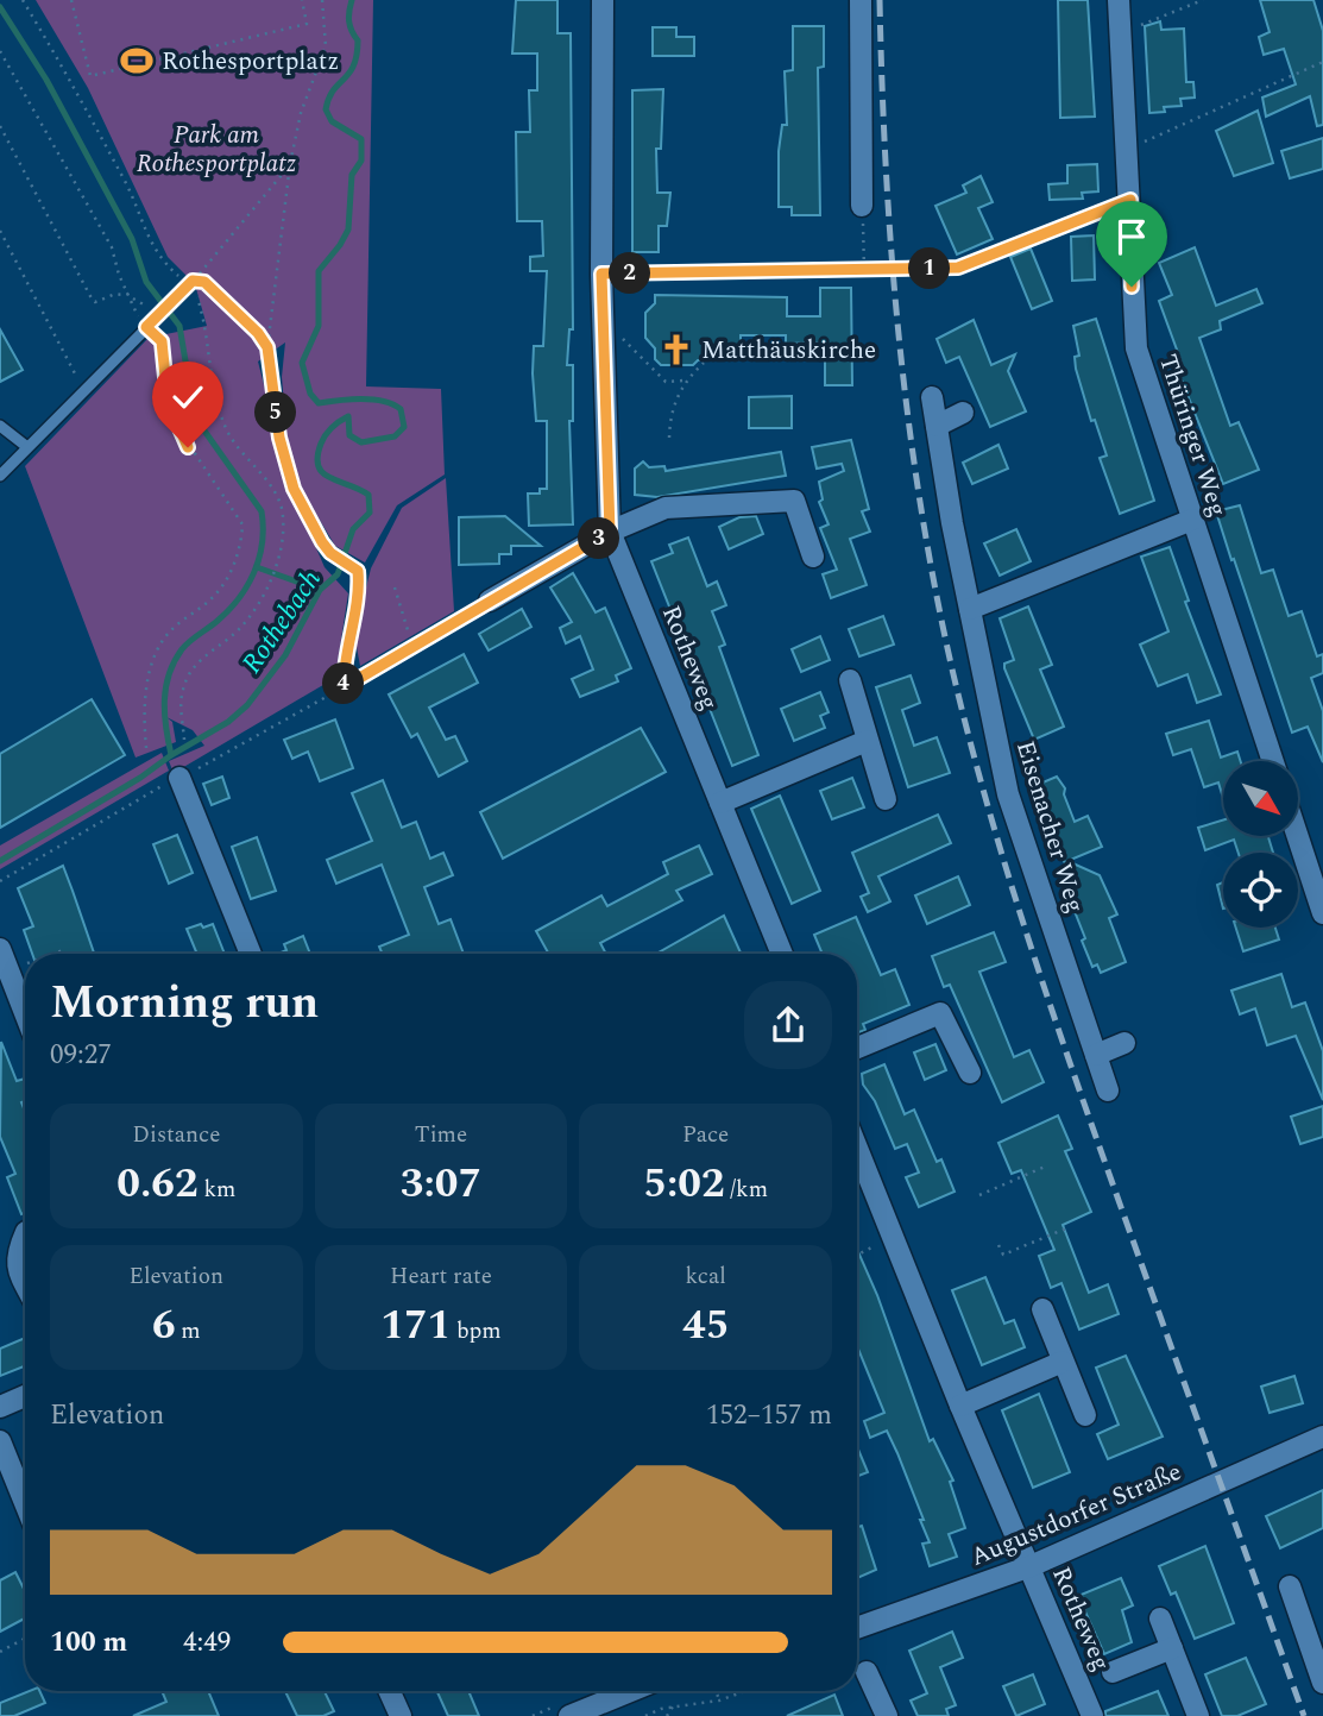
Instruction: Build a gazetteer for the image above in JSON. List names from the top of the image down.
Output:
{
  "streets": {
    "street": [
      "Thüringer Weg",
      "Rotheweg",
      "Eisenacher Weg",
      "Augustdorfer Straße"
    ]
  },
  "crossings": [
    ["Rotheweg", "Augustdorfer Straße"]
  ],
  "water": ["Rothebach"],
  "parks": ["Park am Rothesportplatz"],
  "places": {
    "sports": ["Rothesportplatz"],
    "church": ["Matthäuskirche"]
  },
  "north": "bottom right",
  "page": {
    "pins": [
      "1",
      "2",
      "5",
      "3",
      "4"
    ],
    "heading": ["Morning run", "09:27"],
    "stats": [
      ["Distance", "0.62 km"],
      ["Time", "3:07"],
      ["Pace", "5:02 /km"],
      ["Elevation", "6 m"],
      ["Heart rate", "171 bpm"],
      ["kcal", "45"]
    ],
    "chart": ["Elevation", "152–157 m"],
    "list": [
      {
        "name": "100 m",
        "note": "4:49"
      }
    ]
  }
}
